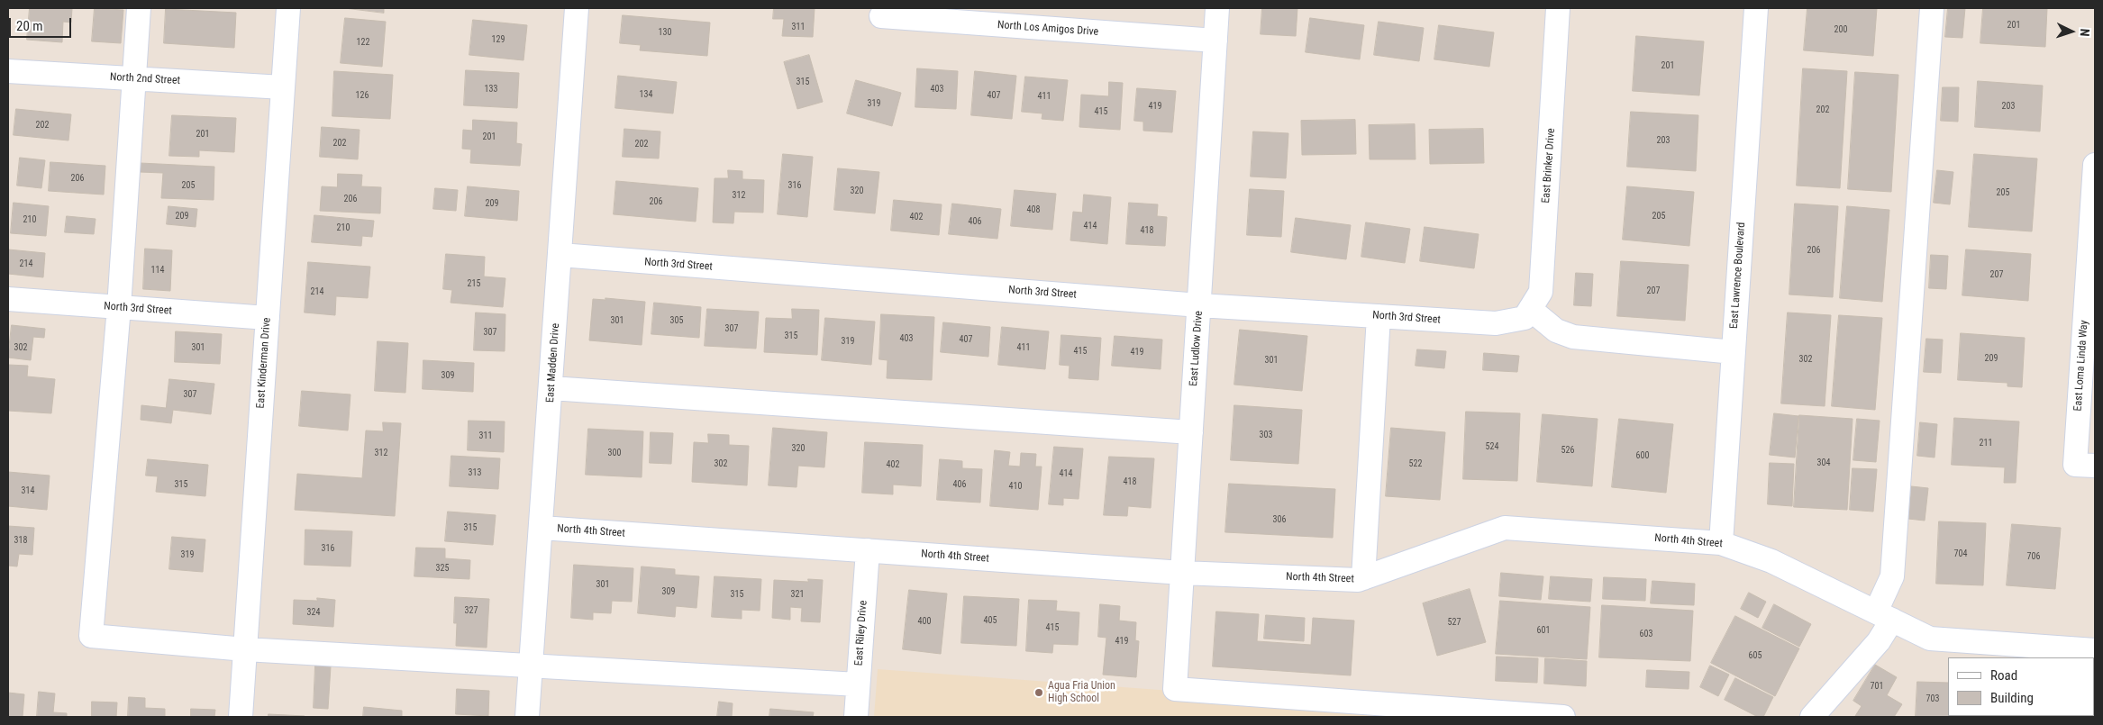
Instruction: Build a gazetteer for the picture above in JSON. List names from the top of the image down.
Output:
{
  "streets": {
    "street": [
      "North Los Amigos Drive",
      "North 2nd Street",
      "East Brinker Drive",
      "North 3rd Street",
      "East Lawrence Boulevard",
      "East Ludlow Drive",
      "East Kinderman Drive",
      "East Madden Drive",
      "East Loma Linda Way",
      "North 4th Street",
      "East Riley Drive"
    ]
  },
  "crossings": [
    ["North Los Amigos Drive", "East Ludlow Drive"],
    ["North 2nd Street", "East Kinderman Drive"],
    ["East Brinker Drive", "North 3rd Street"],
    ["North 3rd Street", "East Ludlow Drive"],
    ["North 3rd Street", "East Kinderman Drive"],
    ["North 3rd Street", "East Madden Drive"],
    ["East Lawrence Boulevard", "North 4th Street"],
    ["East Ludlow Drive", "North 4th Street"],
    ["East Madden Drive", "North 4th Street"],
    ["North 4th Street", "East Riley Drive"]
  ],
  "places": ["Agua Fria Union High School"],
  "house_numbers": [
    "201",
    "311",
    "200",
    "130",
    "129",
    "122",
    "201",
    "315",
    "133",
    "403",
    "134",
    "126",
    "407",
    "411",
    "319",
    "419",
    "203",
    "202",
    "415",
    "202",
    "201",
    "201",
    "203",
    "202",
    "202",
    "206",
    "205",
    "316",
    "320",
    "205",
    "312",
    "206",
    "206",
    "209",
    "408",
    "209",
    "205",
    "402",
    "210",
    "406",
    "414",
    "210",
    "418",
    "206",
    "214",
    "114",
    "207",
    "215",
    "207",
    "214",
    "301",
    "305",
    "307",
    "307",
    "315",
    "403",
    "407",
    "319",
    "302",
    "301",
    "411",
    "415",
    "419",
    "209",
    "302",
    "301",
    "309",
    "307",
    "303",
    "311",
    "211",
    "524",
    "320",
    "526",
    "312",
    "300",
    "600",
    "304",
    "302",
    "522",
    "402",
    "313",
    "414",
    "418",
    "315",
    "406",
    "410",
    "314",
    "306",
    "315",
    "318",
    "316",
    "704",
    "319",
    "706",
    "325",
    "301",
    "309",
    "315",
    "321",
    "327",
    "324",
    "405",
    "400",
    "527",
    "415",
    "601",
    "603",
    "419",
    "605",
    "701",
    "703"
  ],
  "legend": ["Road", "Building"],
  "scale_bar": "20 m",
  "north": "right"
}
